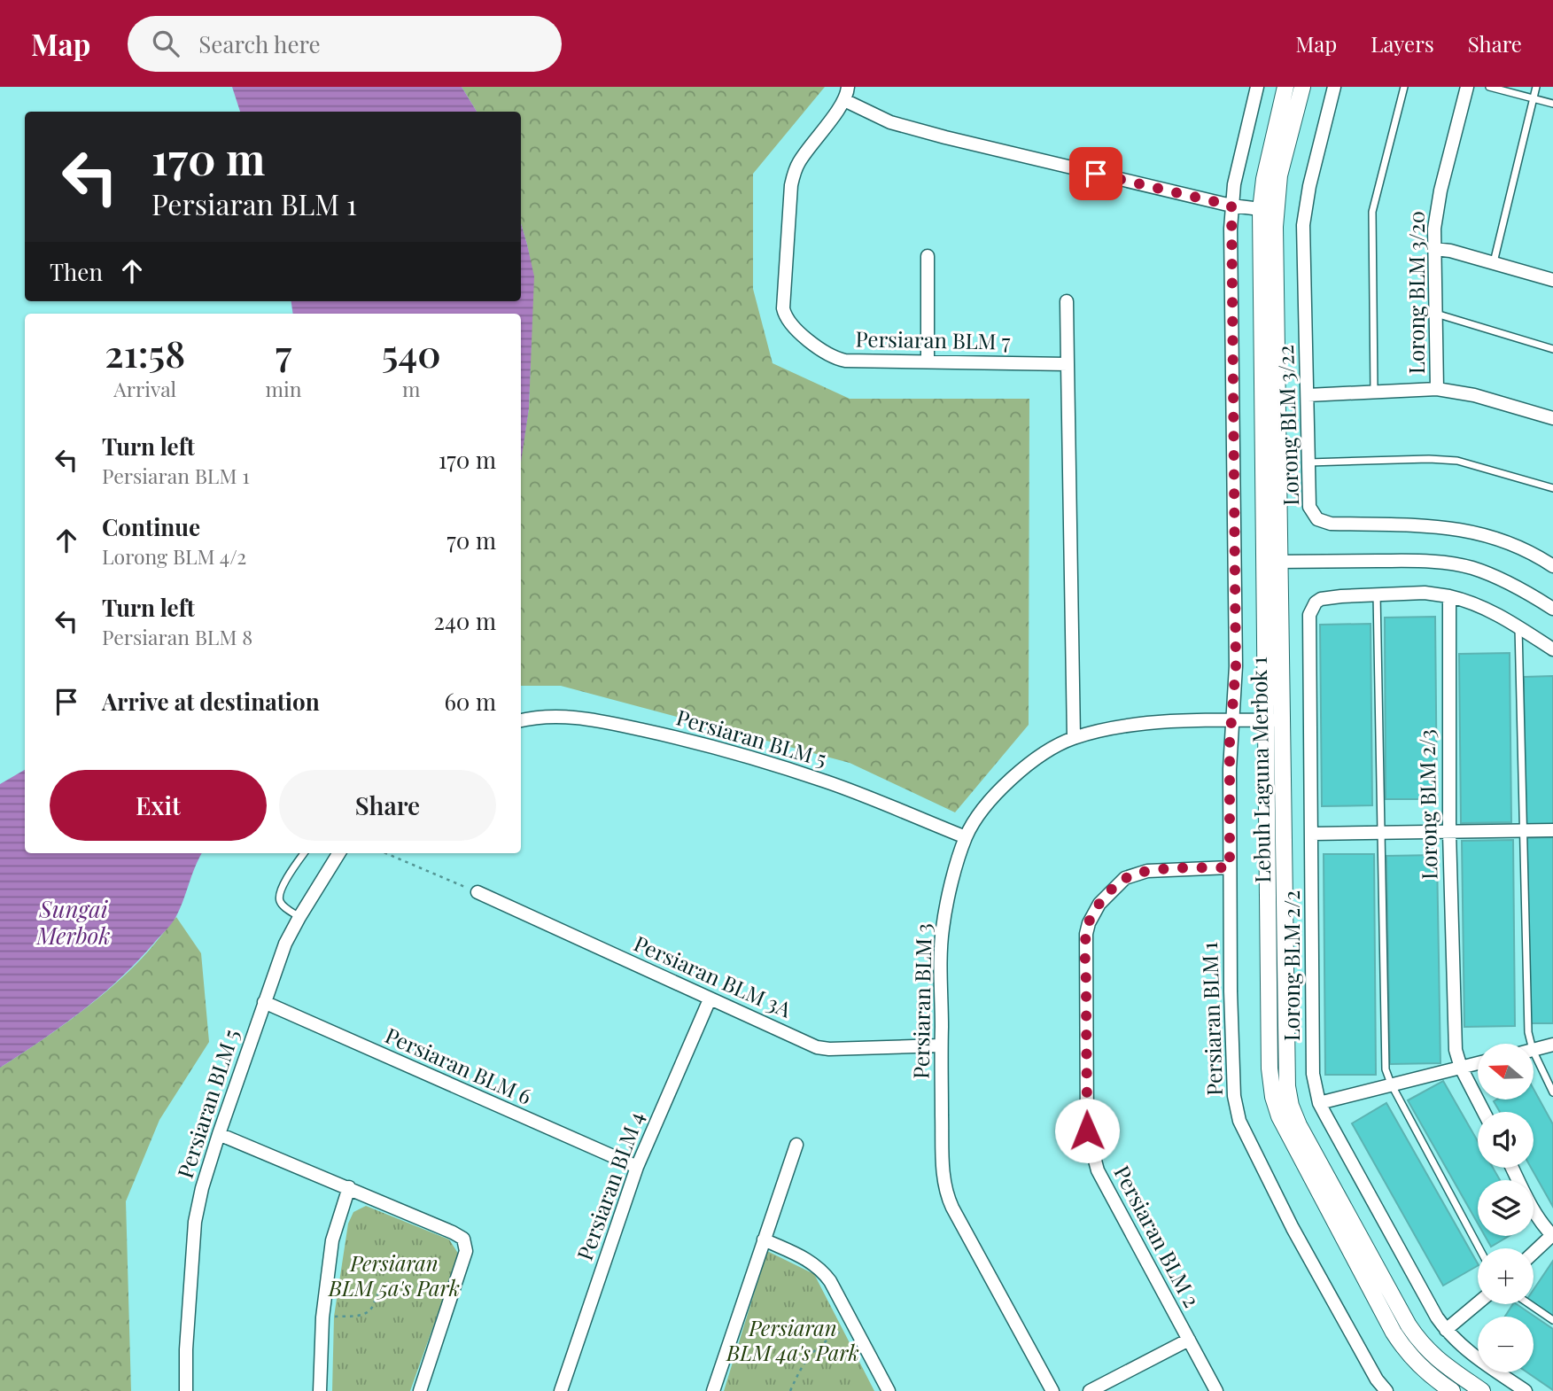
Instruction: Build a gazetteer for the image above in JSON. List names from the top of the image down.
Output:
{
  "streets": {
    "street": [
      "Lorong BLM 3/20",
      "Persiaran BLM 7",
      "Lorong BLM 3/22",
      "Persiaran BLM 5",
      "Lebuh Laguna Merbok 1",
      "Lorong BLM 2/3",
      "Lorong BLM 2/2",
      "Persiaran BLM 3A",
      "Persiaran BLM 3",
      "Persiaran BLM 1",
      "Persiaran BLM 6",
      "Persiaran BLM 4",
      "Persiaran BLM 2"
    ]
  },
  "crossings": [
    ["Persiaran BLM 5", "Persiaran BLM 3"],
    ["Persiaran BLM 5", "Persiaran BLM 6"],
    ["Lebuh Laguna Merbok 1", "Persiaran BLM 3"],
    ["Lorong BLM 2/3", "Lorong BLM 2/2"],
    ["Persiaran BLM 3A", "Persiaran BLM 3"],
    ["Persiaran BLM 3A", "Persiaran BLM 4"],
    ["Persiaran BLM 3", "Persiaran BLM 1"],
    ["Persiaran BLM 1", "Persiaran BLM 2"],
    ["Persiaran BLM 6", "Persiaran BLM 4"]
  ],
  "water": ["Sungai Merbok"],
  "parks": ["Persiaran BLM 5a's Park", "Persiaran BLM 4a's Park"],
  "north": "left",
  "page": {
    "header": "Map",
    "search": "Search here",
    "nav": ["Map", "Layers", "Share"],
    "turn": ["170 m", "Persiaran BLM 1"],
    "then": "Then",
    "eta": [
      "21:58",
      "Arrival",
      "7",
      "min",
      "540",
      "m"
    ],
    "list": [
      {
        "name": "Turn left",
        "note": "Persiaran BLM 1",
        "value": "170 m"
      },
      {
        "name": "Continue",
        "note": "Lorong BLM 4/2",
        "value": "70 m"
      },
      {
        "name": "Turn left",
        "note": "Persiaran BLM 8",
        "value": "240 m"
      },
      {
        "name": "Arrive at destination",
        "value": "60 m"
      }
    ],
    "buttons": ["Exit", "Share"],
    "map_buttons": ["+", "−"]
  }
}
